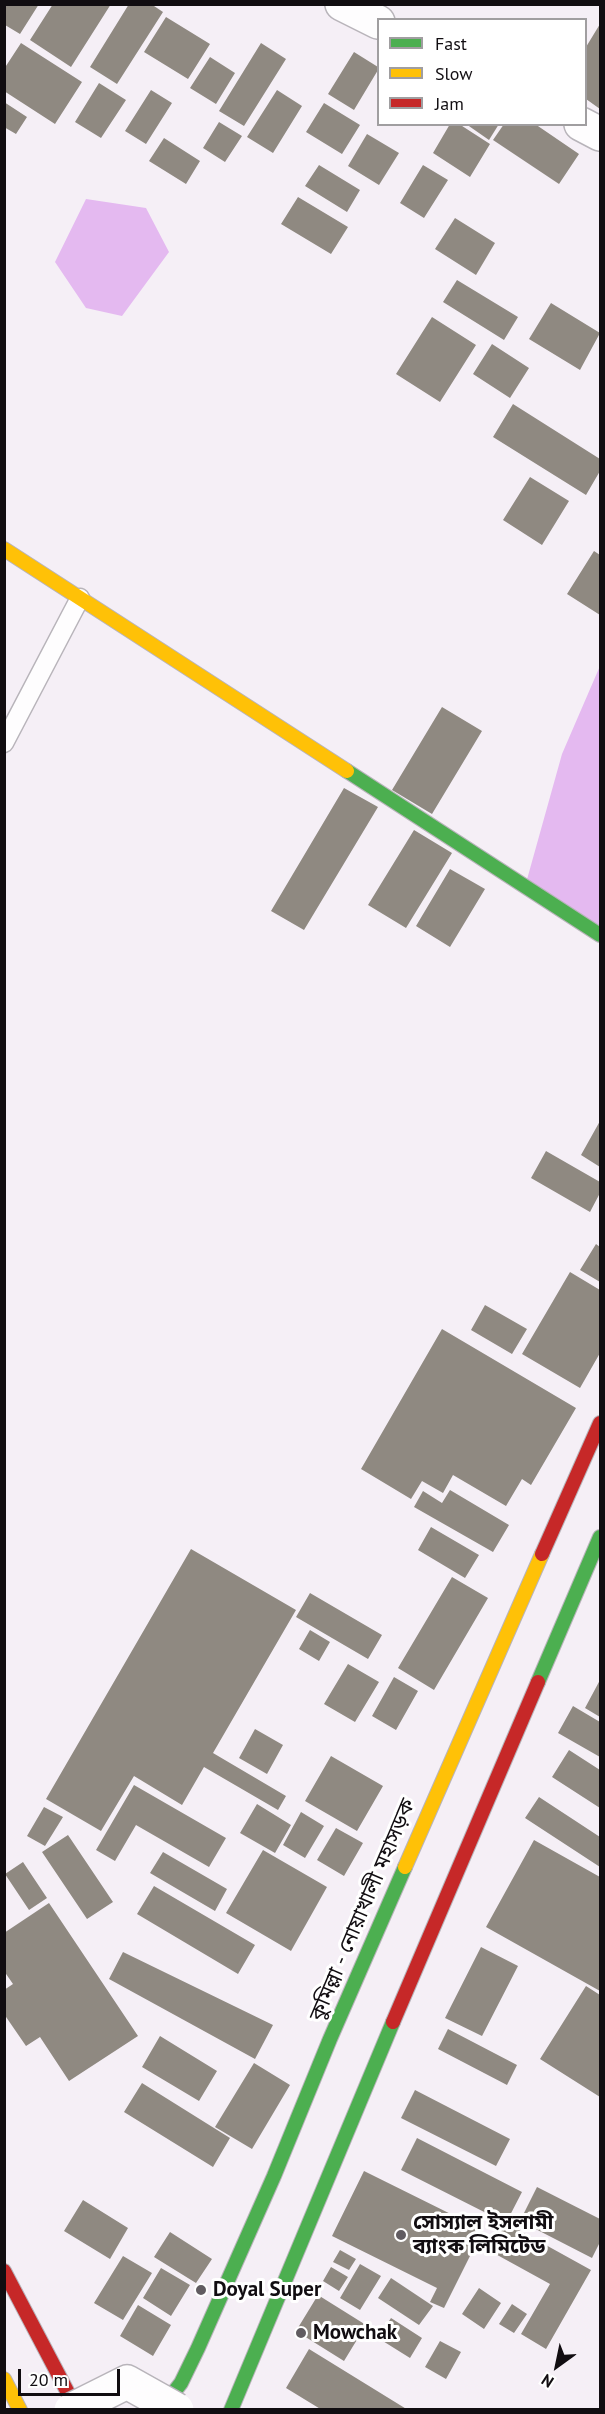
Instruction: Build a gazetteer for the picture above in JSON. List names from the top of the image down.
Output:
{
  "streets": {
    "main road": ["কুমিল্লা - নোয়াখালী মহাসড়ক"]
  },
  "places": ["সোস্যাল ইসলামী ব্যাংক লিমিটেড", "Doyal Super", "Mowchak"],
  "legend": ["Fast", "Slow", "Jam"],
  "scale_bar": "20 m",
  "north": "bottom left"
}
